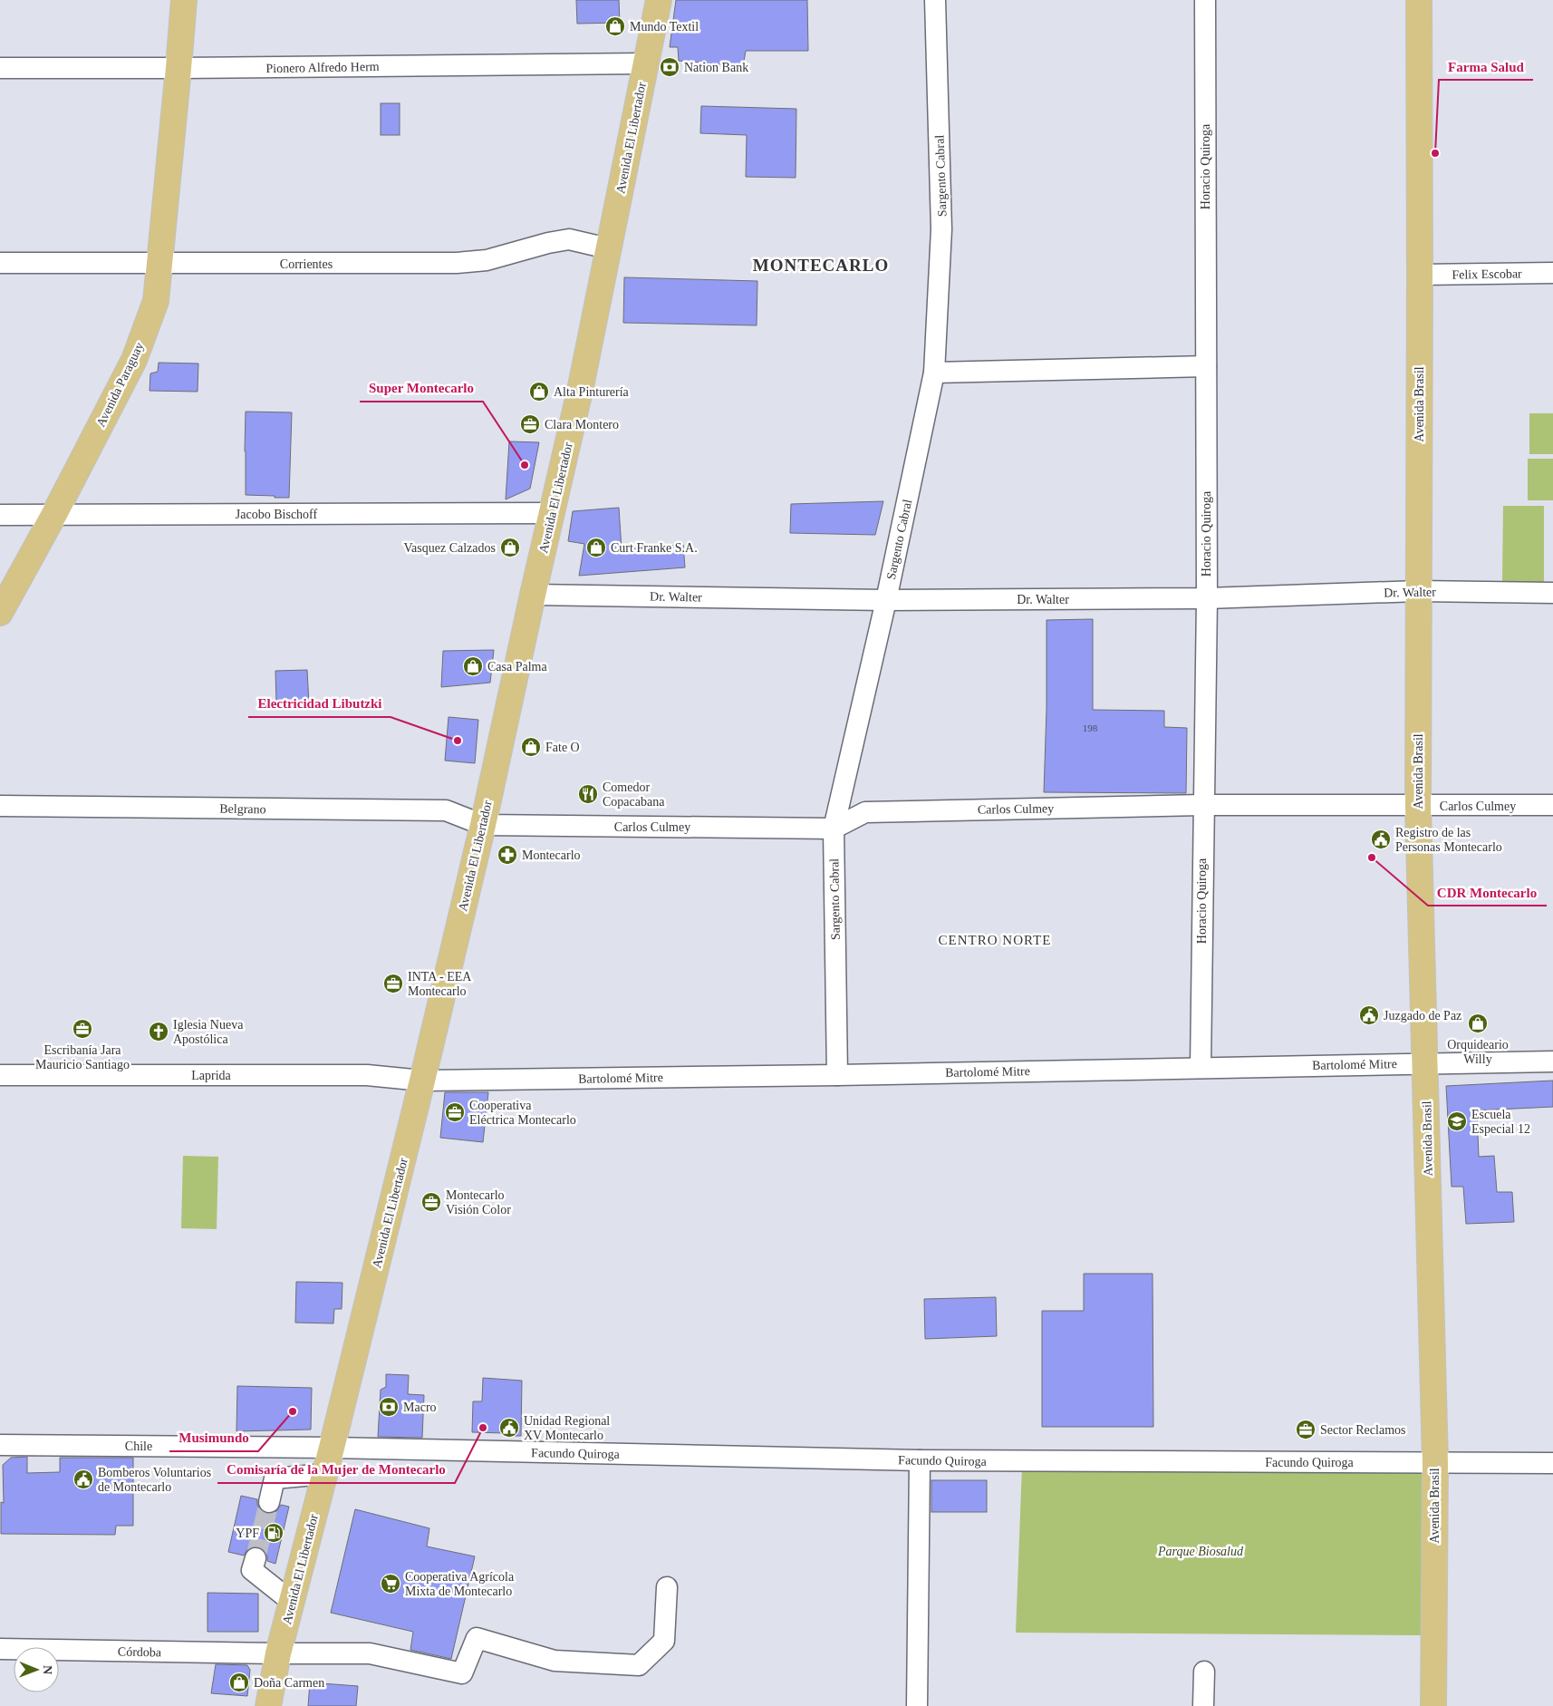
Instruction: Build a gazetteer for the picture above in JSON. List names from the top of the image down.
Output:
{
  "streets": {
    "main road": ["Avenida El Libertador", "Avenida Paraguay", "Avenida Brasil"],
    "street": [
      "Pionero Alfredo Herm",
      "Horacio Quiroga",
      "Sargento Cabral",
      "Corrientes",
      "Felix Escobar",
      "Jacobo Bischoff",
      "Dr. Walter",
      "Carlos Culmey",
      "Belgrano",
      "Bartolomé Mitre",
      "Laprida",
      "Chile",
      "Facundo Quiroga",
      "Córdoba"
    ]
  },
  "crossings": [
    ["Pionero Alfredo Herm", "Avenida El Libertador"],
    ["Pionero Alfredo Herm", "Avenida Paraguay"],
    ["Avenida El Libertador", "Corrientes"],
    ["Avenida El Libertador", "Jacobo Bischoff"],
    ["Avenida El Libertador", "Dr. Walter"],
    ["Avenida El Libertador", "Carlos Culmey"],
    ["Avenida El Libertador", "Belgrano"],
    ["Avenida El Libertador", "Bartolomé Mitre"],
    ["Avenida El Libertador", "Laprida"],
    ["Avenida El Libertador", "Chile"],
    ["Avenida El Libertador", "Facundo Quiroga"],
    ["Avenida El Libertador", "Córdoba"],
    ["Horacio Quiroga", "Dr. Walter"],
    ["Horacio Quiroga", "Carlos Culmey"],
    ["Horacio Quiroga", "Bartolomé Mitre"],
    ["Sargento Cabral", "Dr. Walter"],
    ["Sargento Cabral", "Carlos Culmey"],
    ["Sargento Cabral", "Bartolomé Mitre"],
    ["Corrientes", "Avenida Paraguay"],
    ["Felix Escobar", "Avenida Brasil"],
    ["Avenida Paraguay", "Jacobo Bischoff"],
    ["Avenida Brasil", "Dr. Walter"],
    ["Avenida Brasil", "Carlos Culmey"],
    ["Avenida Brasil", "Bartolomé Mitre"],
    ["Avenida Brasil", "Facundo Quiroga"],
    ["Carlos Culmey", "Belgrano"],
    ["Bartolomé Mitre", "Laprida"],
    ["Chile", "Facundo Quiroga"]
  ],
  "districts": ["MONTECARLO", "CENTRO NORTE"],
  "parks": ["Parque Biosalud"],
  "places": {
    "shop": [
      "Mundo Textil",
      "Alta Pinturería",
      "Vasquez Calzados",
      "Curt Franke S.A.",
      "Casa Palma",
      "Fate O",
      "Orquideario Willy",
      "Doña Carmen"
    ],
    "bank": ["Nation Bank", "Macro"],
    "other": [
      "Farma Salud",
      "Super Montecarlo",
      "Electricidad Libutzki",
      "CDR Montecarlo",
      "Musimundo",
      "Comisaría de la Mujer de Montecarlo"
    ],
    "office": [
      "Clara Montero",
      "INTA - EEA Montecarlo",
      "Escribanía Jara Mauricio Santiago",
      "Cooperativa Eléctrica Montecarlo",
      "Montecarlo Visión Color",
      "Sector Reclamos"
    ],
    "restaurant": ["Comedor Copacabana"],
    "public building": [
      "Registro de las Personas Montecarlo",
      "Juzgado de Paz",
      "Unidad Regional XV Montecarlo",
      "Bomberos Voluntarios de Montecarlo"
    ],
    "pharmacy": ["Montecarlo"],
    "church": ["Iglesia Nueva Apostólica"],
    "school or university": ["Escuela Especial 12"],
    "fuel station": ["YPF"],
    "supermarket": ["Cooperativa Agrícola Mixta de Montecarlo"]
  },
  "house_numbers": ["198"],
  "north": "right"
}
